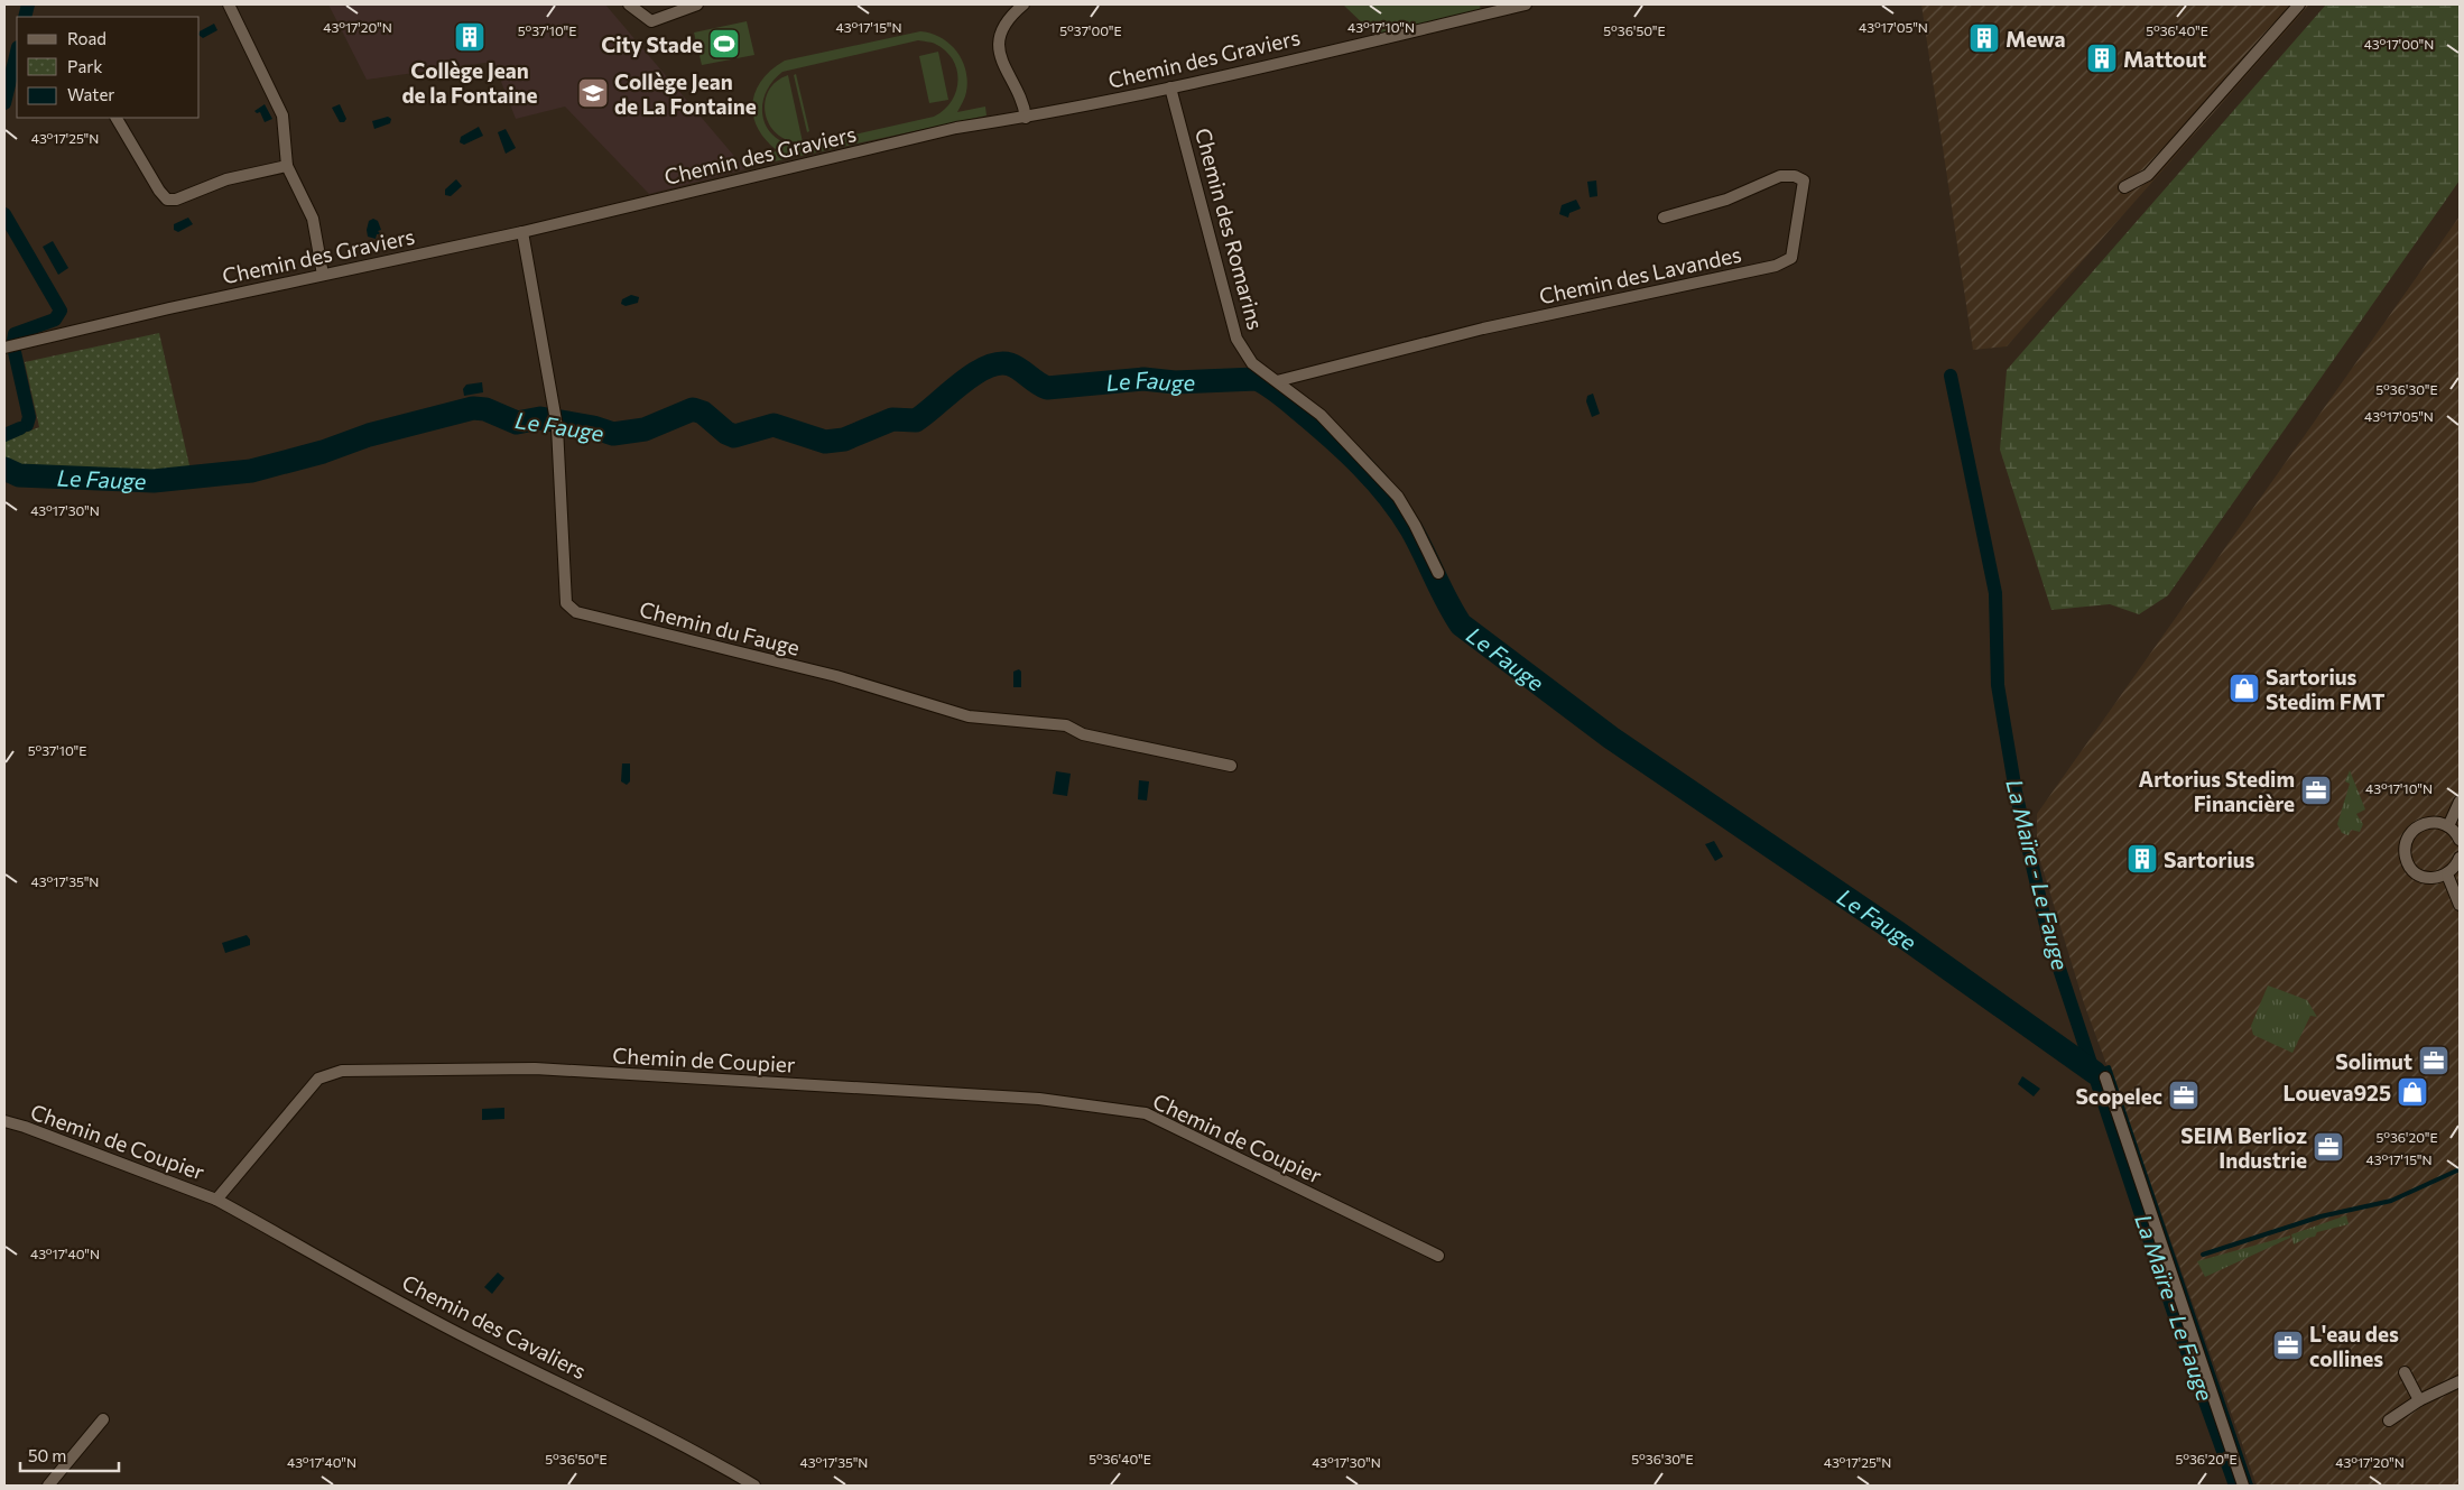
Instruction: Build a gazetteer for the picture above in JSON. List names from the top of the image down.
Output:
{
  "streets": {
    "street": [
      "Chemin des Graviers",
      "Chemin des Romarins",
      "Chemin des Lavandes",
      "Chemin du Fauge",
      "Chemin de Coupier",
      "Chemin des Cavaliers"
    ]
  },
  "crossings": [
    ["Chemin des Graviers", "Chemin des Romarins"],
    ["Chemin des Graviers", "Chemin du Fauge"],
    ["Chemin des Romarins", "Chemin des Lavandes"],
    ["Chemin de Coupier", "Chemin des Cavaliers"]
  ],
  "water": ["Le Fauge", "La Maïre - Le Fauge"],
  "places": {
    "building": [
      "Collège Jean de la Fontaine",
      "Mewa",
      "Mattout",
      "Sartorius"
    ],
    "sports": ["City Stade"],
    "school or university": ["Collège Jean de La Fontaine"],
    "shop": ["Sartorius Stedim FMT", "Loueva925"],
    "office": [
      "Artorius Stedim Financière",
      "Solimut",
      "Scopelec",
      "SEIM Berlioz Industrie",
      "L'eau des collines"
    ]
  },
  "legend": ["Road", "Park", "Water"],
  "scale_bar": "50 m",
  "coordinates": [
    "43°17'20\"N",
    "43°17'15\"N",
    "43°17'10\"N",
    "43°17'05\"N",
    "5°37'10\"E",
    "5°36'50\"E",
    "5°37'00\"E",
    "5°36'40\"E",
    "43°17'00\"N",
    "43°17'25\"N",
    "5°36'30\"E",
    "43°17'30\"N",
    "43°17'35\"N",
    "5°36'20\"E",
    "43°17'40\"N"
  ]
}
